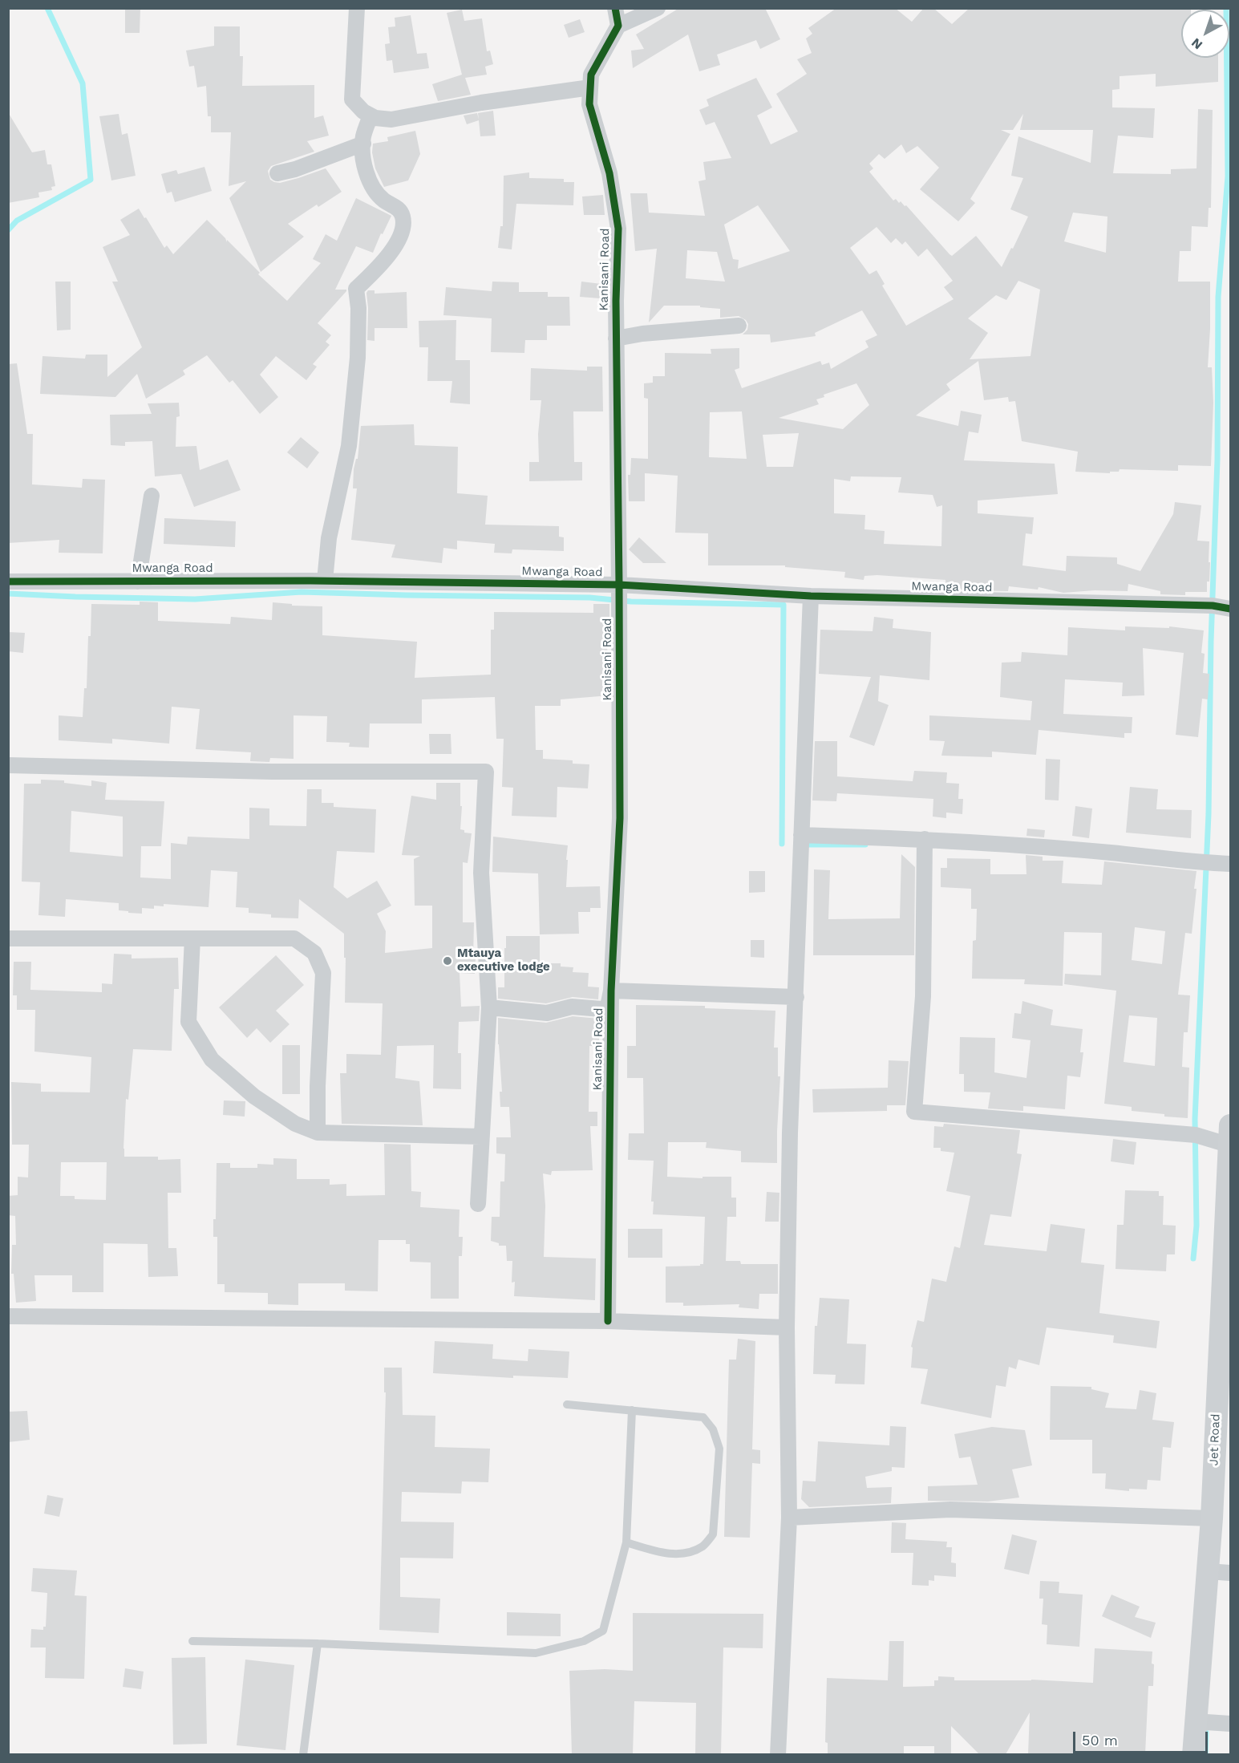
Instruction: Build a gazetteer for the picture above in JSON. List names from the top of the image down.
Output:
{
  "streets": {
    "main road": ["Jet Road"],
    "street": ["Kanisani Road", "Mwanga Road"]
  },
  "crossings": [
    ["Kanisani Road", "Mwanga Road"]
  ],
  "places": ["Mtauya executive lodge"],
  "scale_bar": "50 m",
  "north": "bottom left"
}
